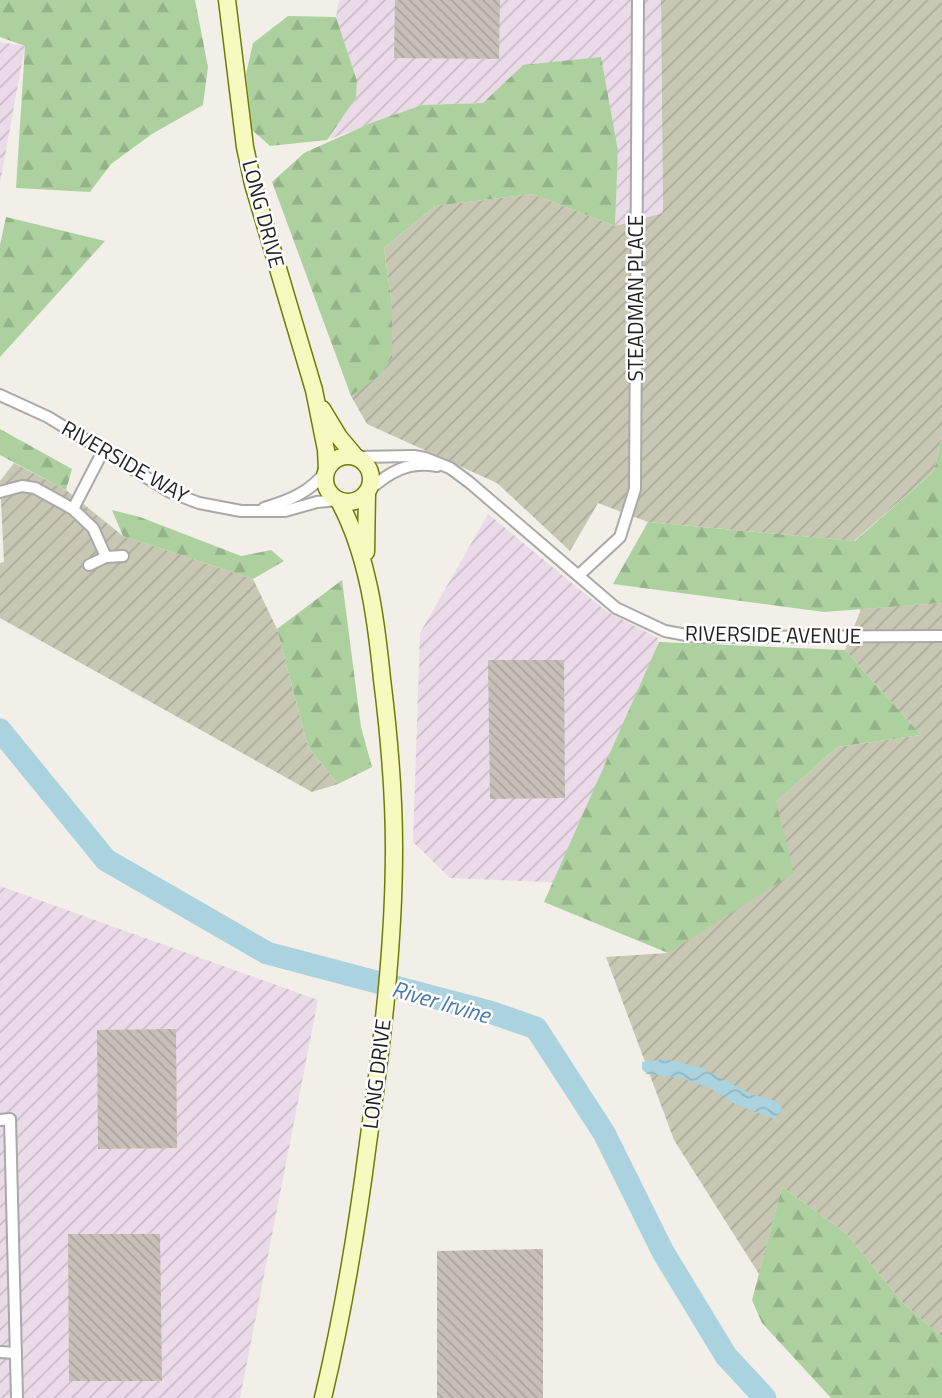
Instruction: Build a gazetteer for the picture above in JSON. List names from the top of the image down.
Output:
{
  "streets": {
    "main road": ["LONG DRIVE"],
    "street": ["STEADMAN PLACE", "RIVERSIDE WAY", "RIVERSIDE AVENUE"]
  },
  "crossings": [
    ["LONG DRIVE", "RIVERSIDE WAY"],
    ["LONG DRIVE", "RIVERSIDE AVENUE"],
    ["STEADMAN PLACE", "RIVERSIDE AVENUE"],
    ["RIVERSIDE WAY", "RIVERSIDE AVENUE"]
  ],
  "water": ["River Irvine"]
}
